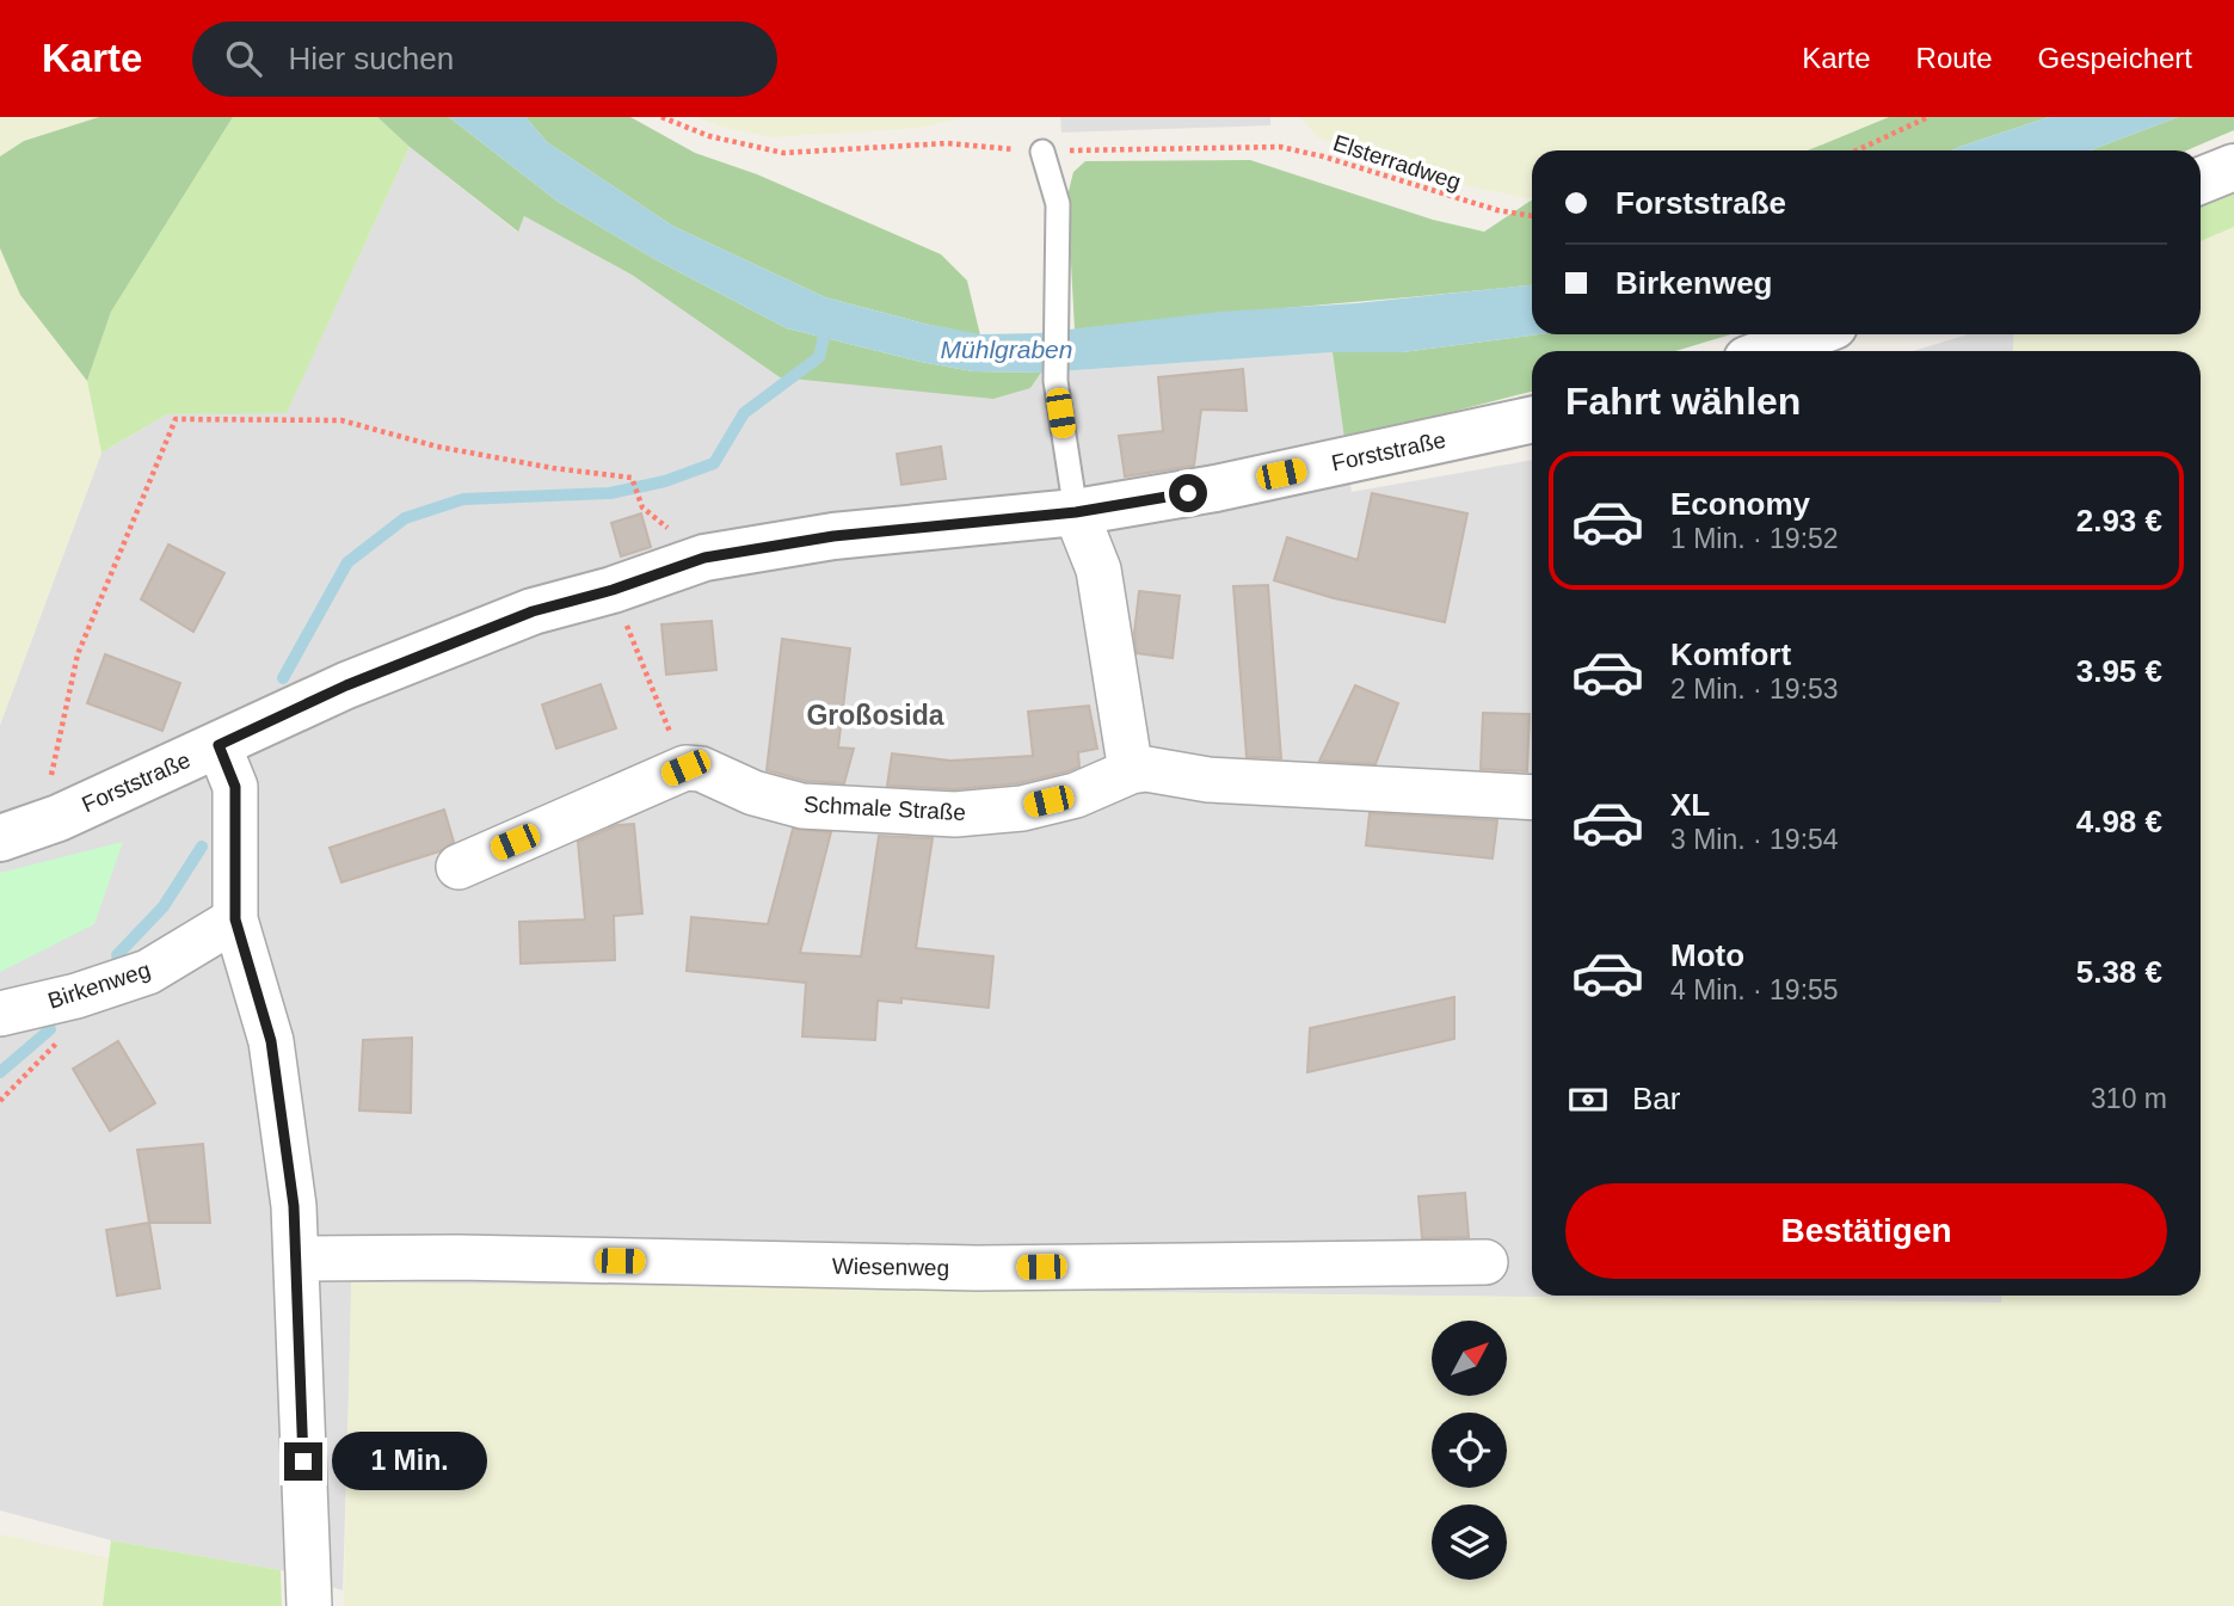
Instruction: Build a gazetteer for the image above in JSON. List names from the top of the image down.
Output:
{
  "streets": {
    "street": [
      "Forststraße",
      "Schmale Straße",
      "Birkenweg",
      "Wiesenweg"
    ],
    "path": ["Elsterradweg"]
  },
  "districts": ["Großosida"],
  "water": ["Mühlgraben"],
  "north": "top right",
  "page": {
    "header": "Karte",
    "search": "Hier suchen",
    "nav": ["Karte", "Route", "Gespeichert"],
    "banner": ["Forststraße", "Birkenweg"],
    "heading": "Fahrt wählen",
    "list": [
      {
        "name": "Economy",
        "note": "1 Min. · 19:52",
        "value": "2.93 €"
      },
      {
        "name": "Komfort",
        "note": "2 Min. · 19:53",
        "value": "3.95 €"
      },
      {
        "name": "XL",
        "note": "3 Min. · 19:54",
        "value": "4.98 €"
      },
      {
        "name": "Moto",
        "note": "4 Min. · 19:55",
        "value": "5.38 €"
      }
    ],
    "pay": ["Bar", "310 m"],
    "buttons": "Bestätigen",
    "bubble": "1 Min."
  }
}
